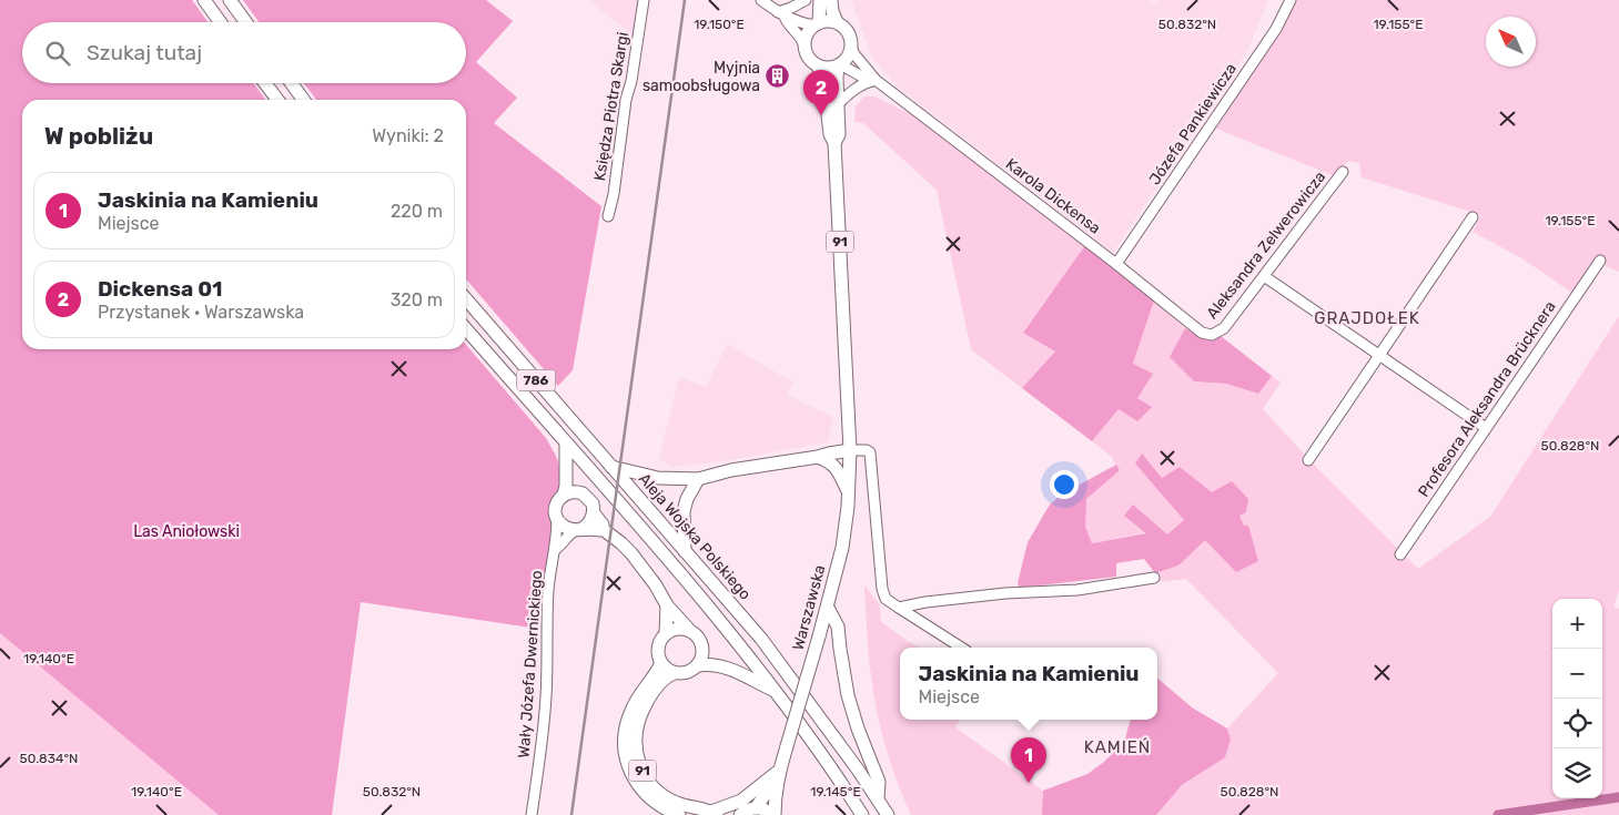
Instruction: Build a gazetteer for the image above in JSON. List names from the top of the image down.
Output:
{
  "streets": {
    "main road": [
      "91",
      "786",
      "Aleja Wojska Polskiego",
      "Warszawska"
    ],
    "street": [
      "Księdza Piotra Skargi",
      "Józefa Pankiewicza",
      "Karola Dickensa",
      "Aleksandra Zelwerowicza",
      "Profesora Aleksandra Brücknera",
      "Wały Józefa Dwernickiego"
    ]
  },
  "crossings": [
    ["Józefa Pankiewicza", "Karola Dickensa"],
    ["Karola Dickensa", "91"],
    ["Karola Dickensa", "Aleksandra Zelwerowicza"],
    ["Karola Dickensa", "Warszawska"],
    ["91", "Warszawska"]
  ],
  "districts": ["GRAJDOŁEK", "KAMIEŃ"],
  "parks": ["Las Aniołowski"],
  "places": {
    "building": ["Myjnia samoobsługowa"]
  },
  "north": "top left",
  "page": {
    "search": "Szukaj tutaj",
    "pins": ["2", "1"],
    "heading": ["W pobliżu", "Wyniki: 2"],
    "list": [
      {
        "mark": "1",
        "name": "Jaskinia na Kamieniu",
        "note": "Miejsce",
        "value": "220 m"
      },
      {
        "mark": "2",
        "name": "Dickensa 01",
        "note": "Przystanek · Warszawska",
        "value": "320 m"
      }
    ],
    "map_buttons": ["+", "−"],
    "popup": ["Jaskinia na Kamieniu", "Miejsce"]
  },
  "coordinates": [
    "19.155°E",
    "19.150°E",
    "50.832°N",
    "50.828°N",
    "19.140°E",
    "50.834°N",
    "19.145°E"
  ]
}
